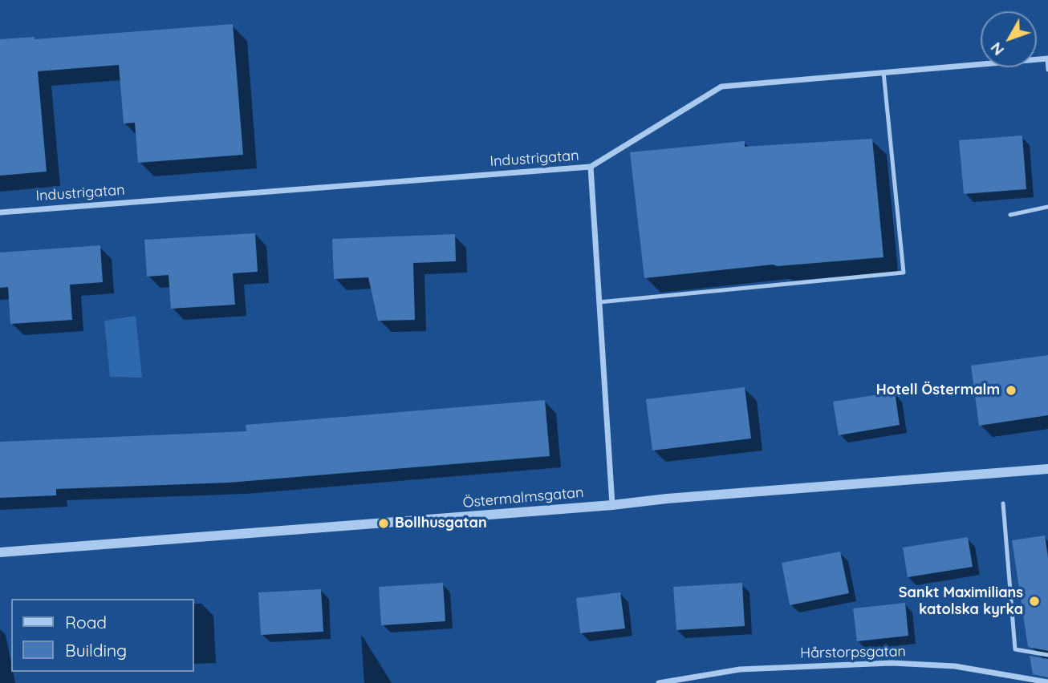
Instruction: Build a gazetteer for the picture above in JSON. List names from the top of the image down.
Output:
{
  "streets": {
    "street": ["Industrigatan", "Östermalmsgatan", "Hårstorpsgatan"]
  },
  "places": ["Hotell Östermalm", "Bollhusgatan", "Sankt Maximilians katolska kyrka"],
  "legend": ["Road", "Building"],
  "north": "bottom left"
}
